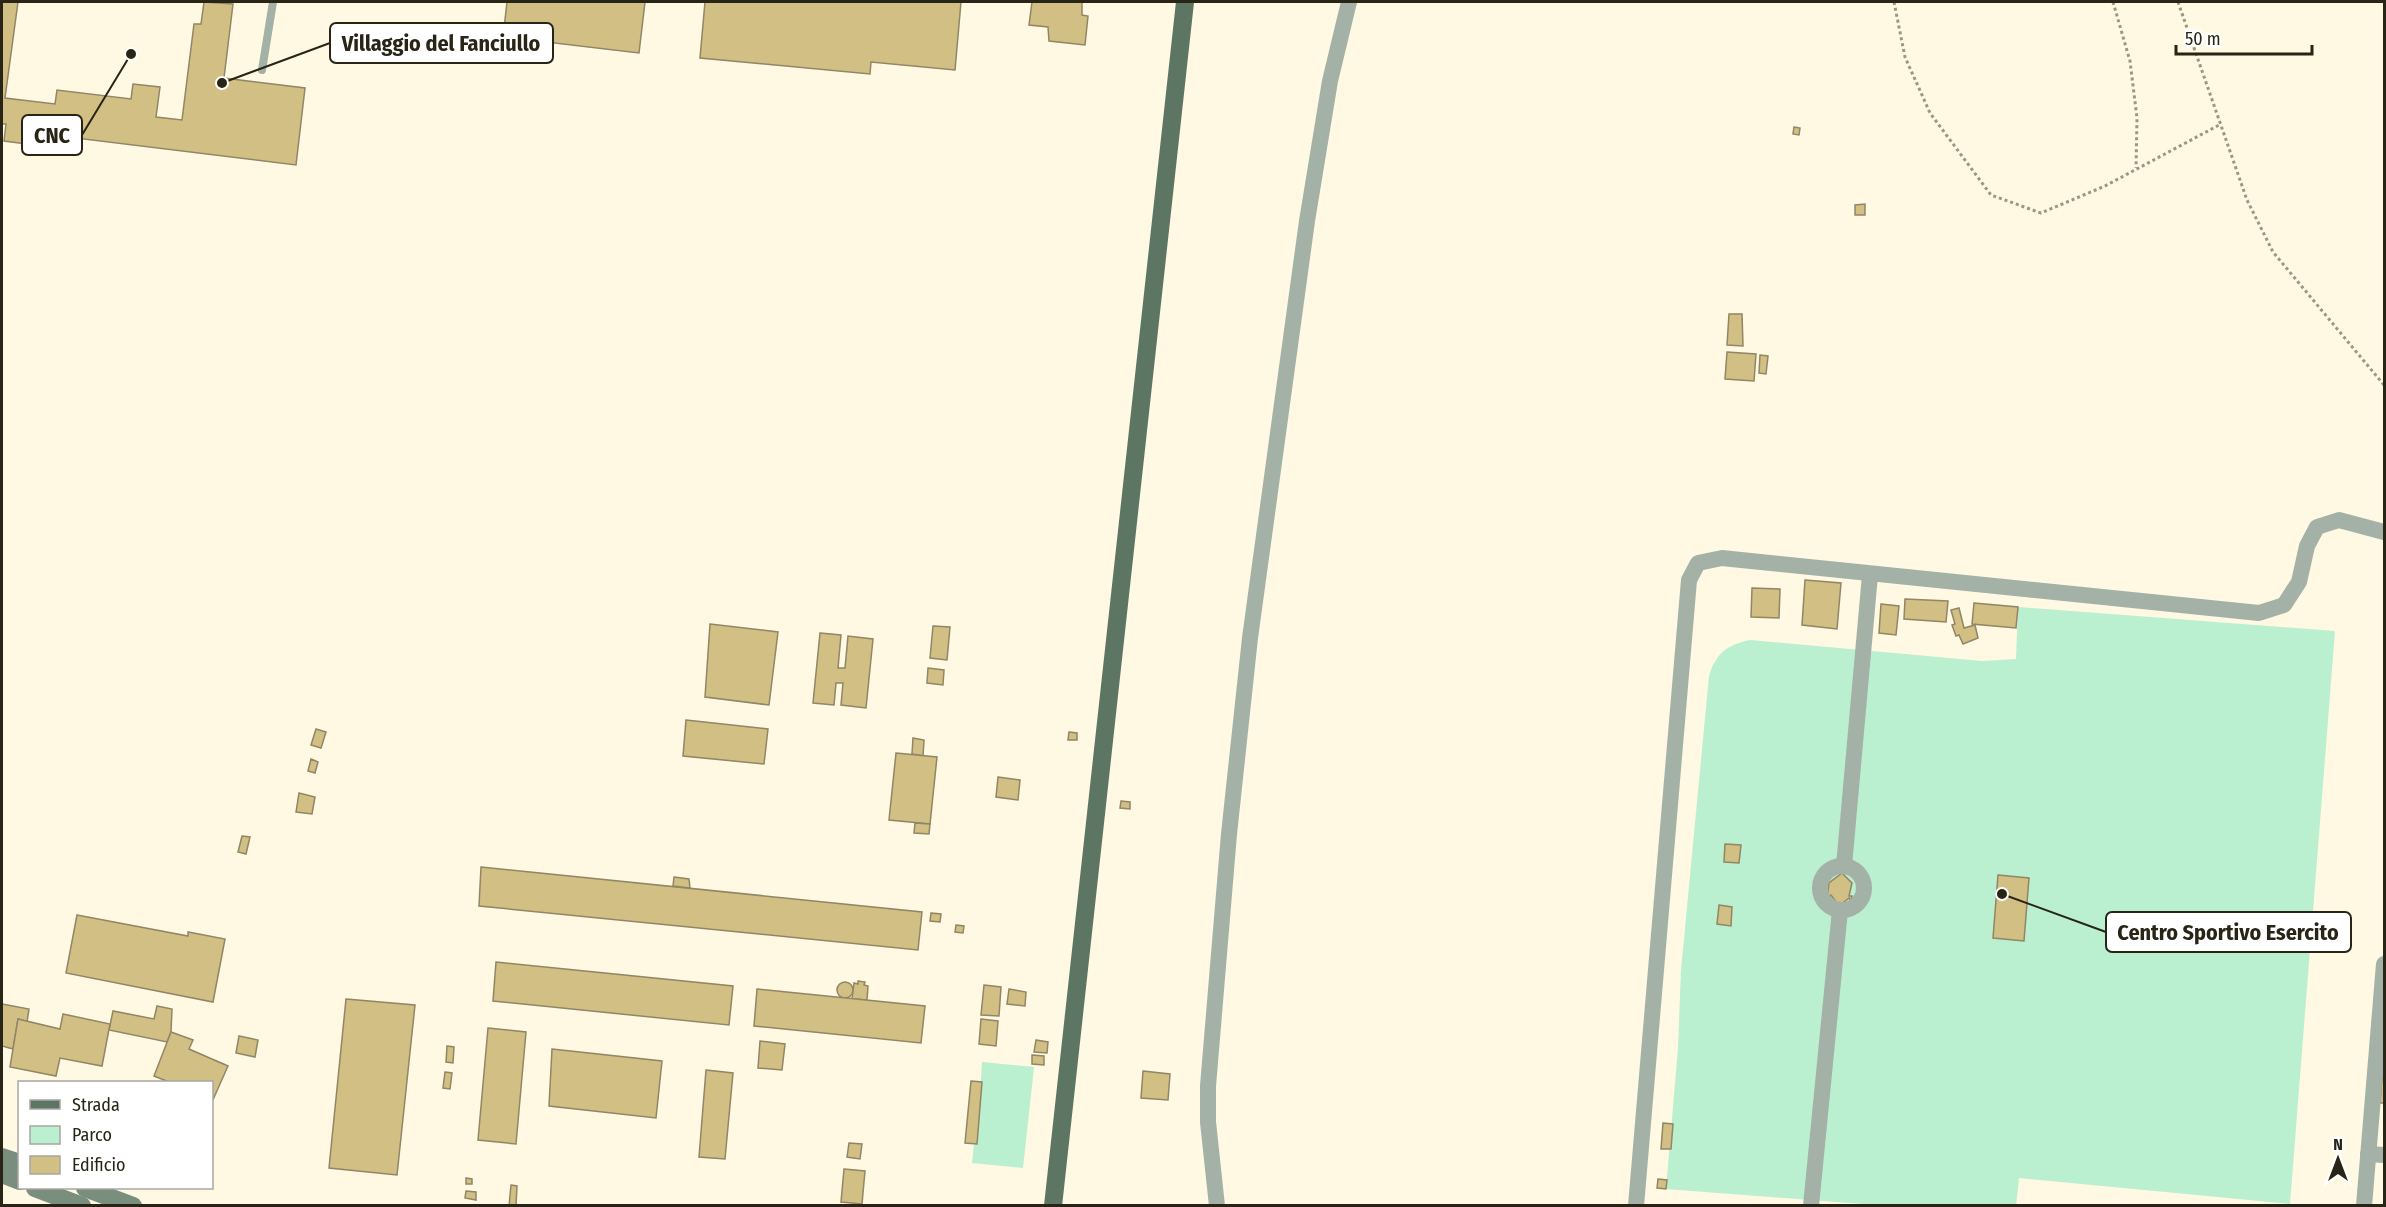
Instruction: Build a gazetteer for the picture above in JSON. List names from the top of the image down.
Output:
{
  "places": ["CNC", "Villaggio del Fanciullo", "Centro Sportivo Esercito"],
  "legend": ["Strada", "Parco", "Edificio"],
  "scale_bar": "50 m",
  "north": "top"
}
